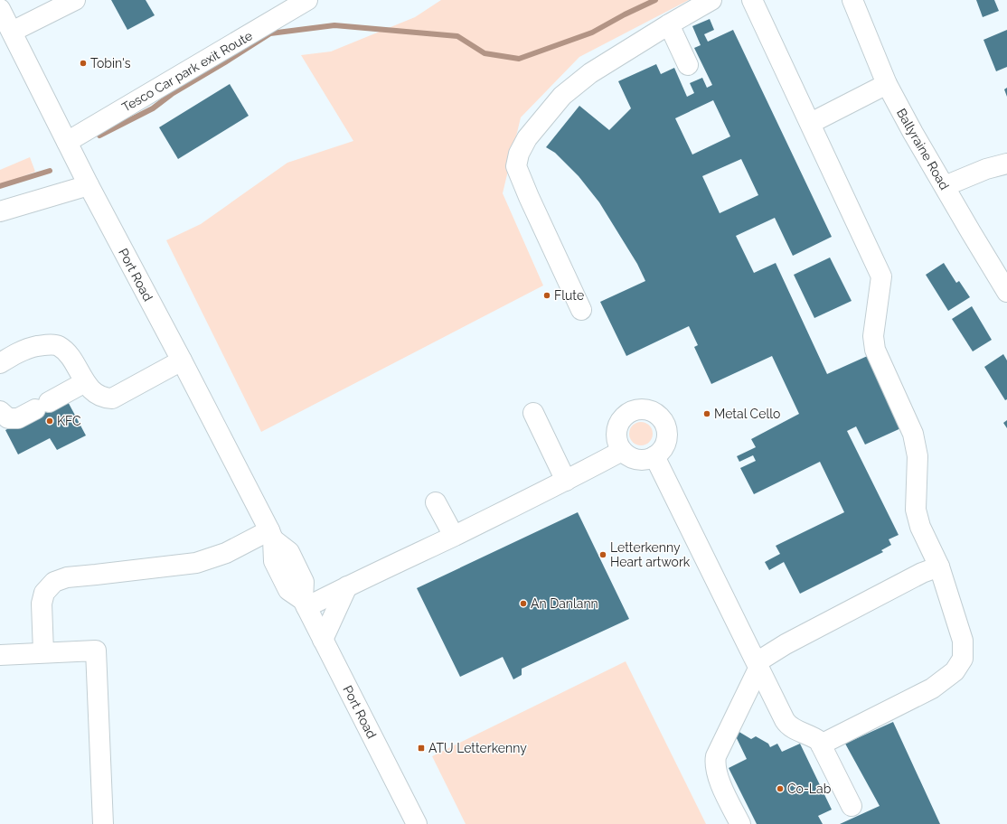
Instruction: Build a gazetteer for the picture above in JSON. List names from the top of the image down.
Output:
{
  "streets": {
    "main road": ["Tesco Car park exit Route", "Ballyraine Road", "Port Road"]
  },
  "crossings": [
    ["Tesco Car park exit Route", "Port Road"]
  ],
  "places": {
    "other": [
      "Tobin's",
      "Flute",
      "Metal Cello",
      "KFC",
      "Letterkenny Heart artwork",
      "An Danlann",
      "Co-Lab"
    ],
    "transit": ["ATU Letterkenny"]
  }
}
